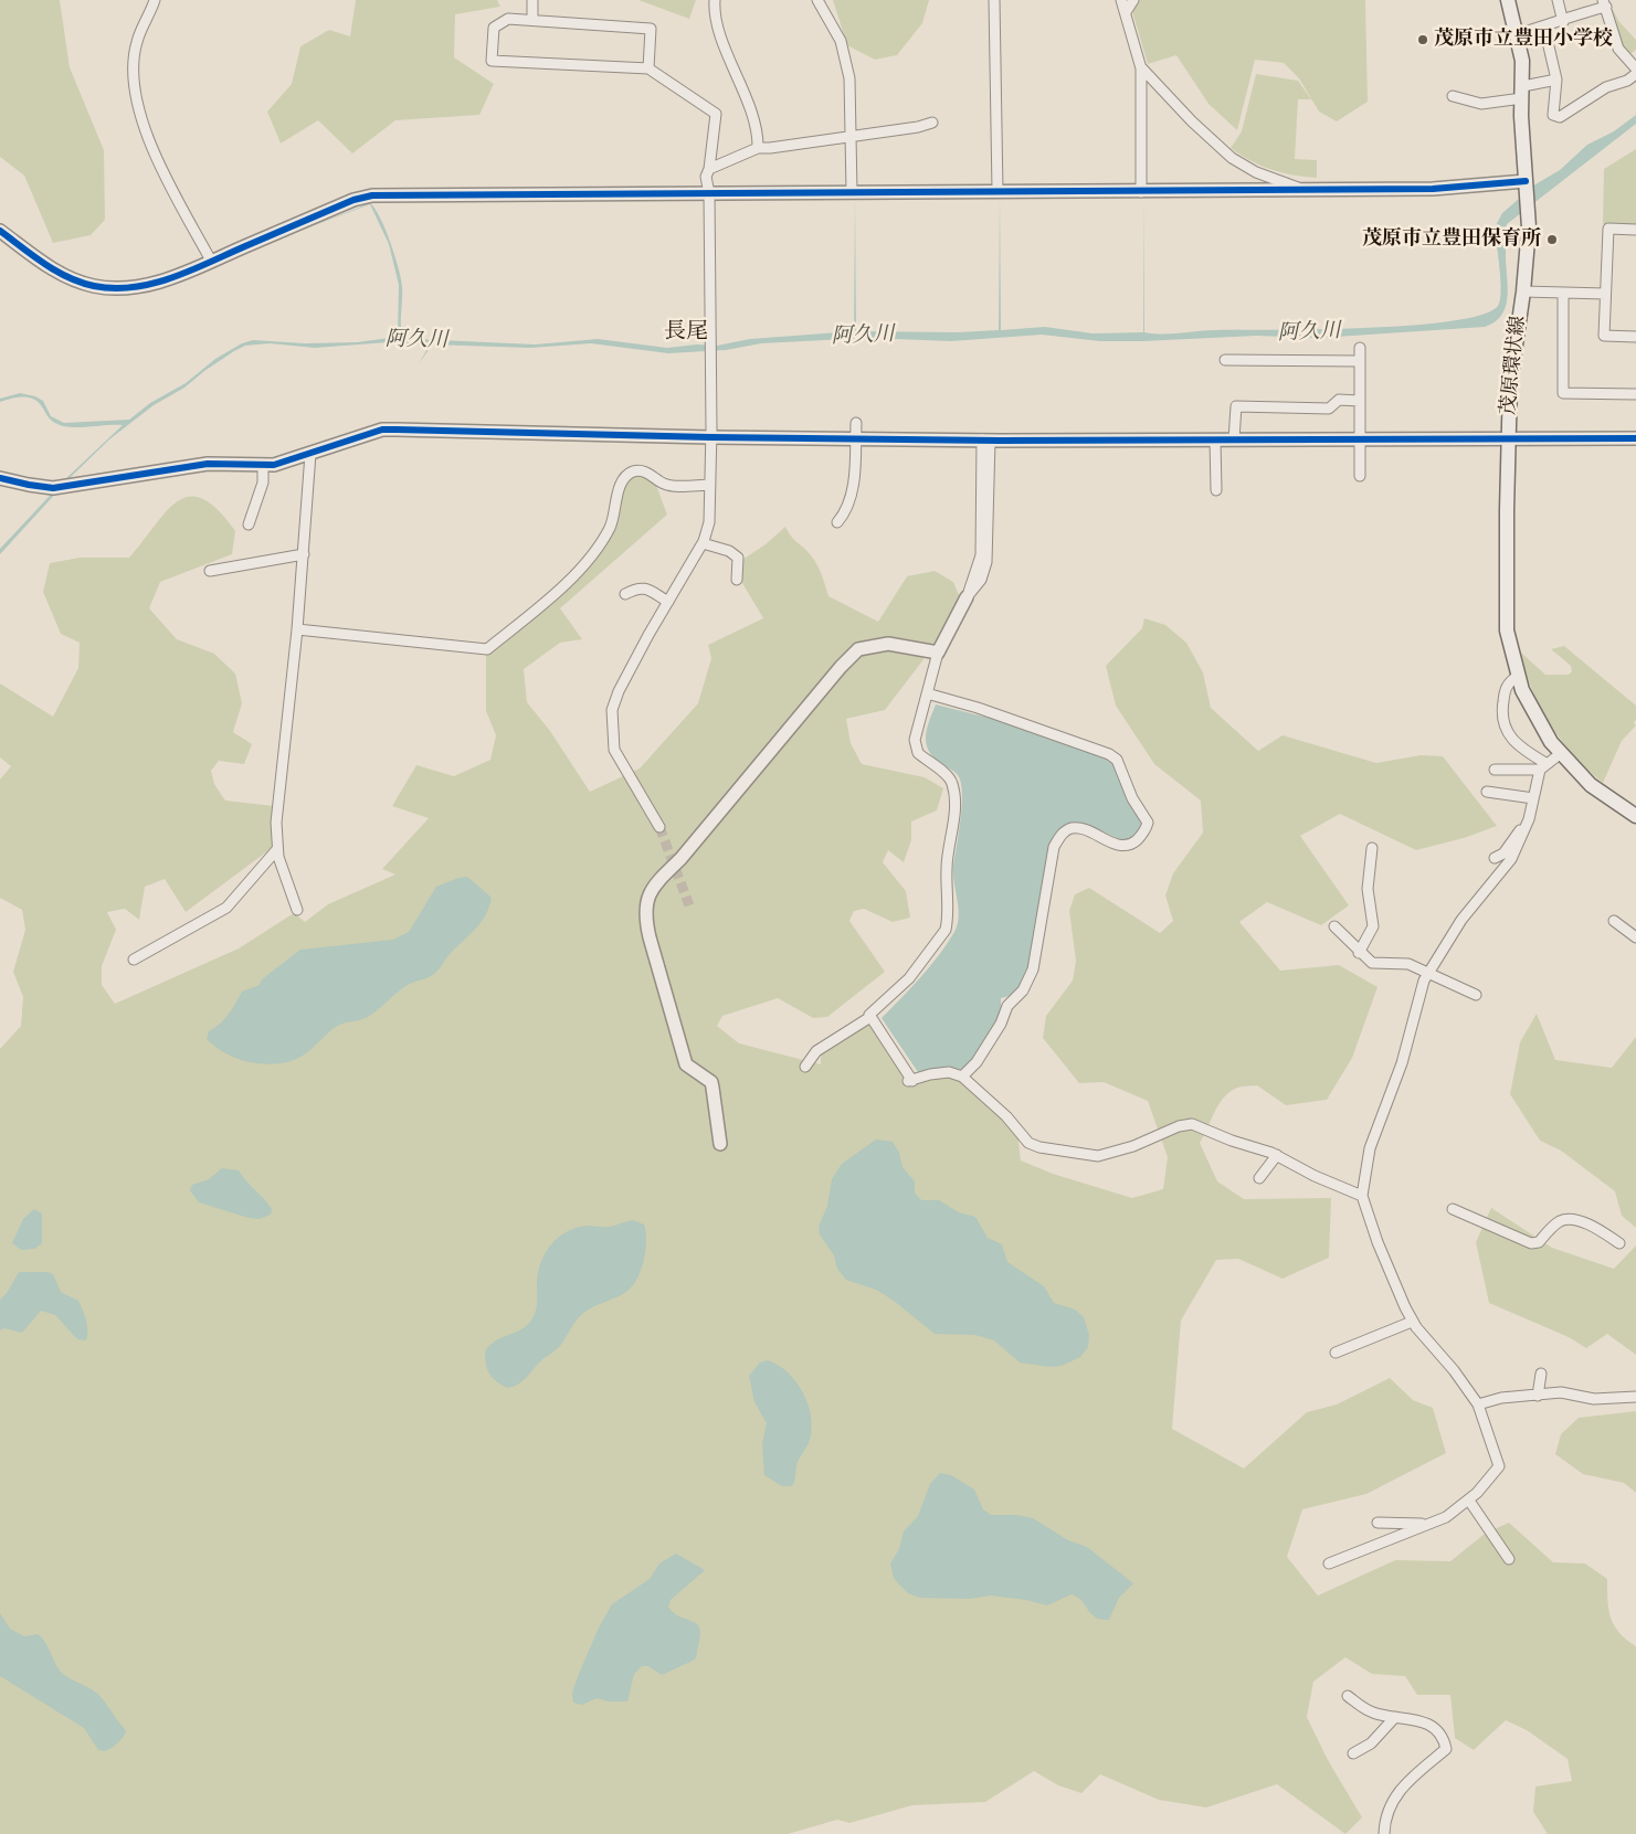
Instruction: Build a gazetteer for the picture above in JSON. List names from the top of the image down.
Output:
{
  "streets": {
    "main road": ["茂原環状線"]
  },
  "districts": ["長尾"],
  "water": ["阿久川"],
  "places": ["茂原市立豊田小学校", "茂原市立豊田保育所"]
}
